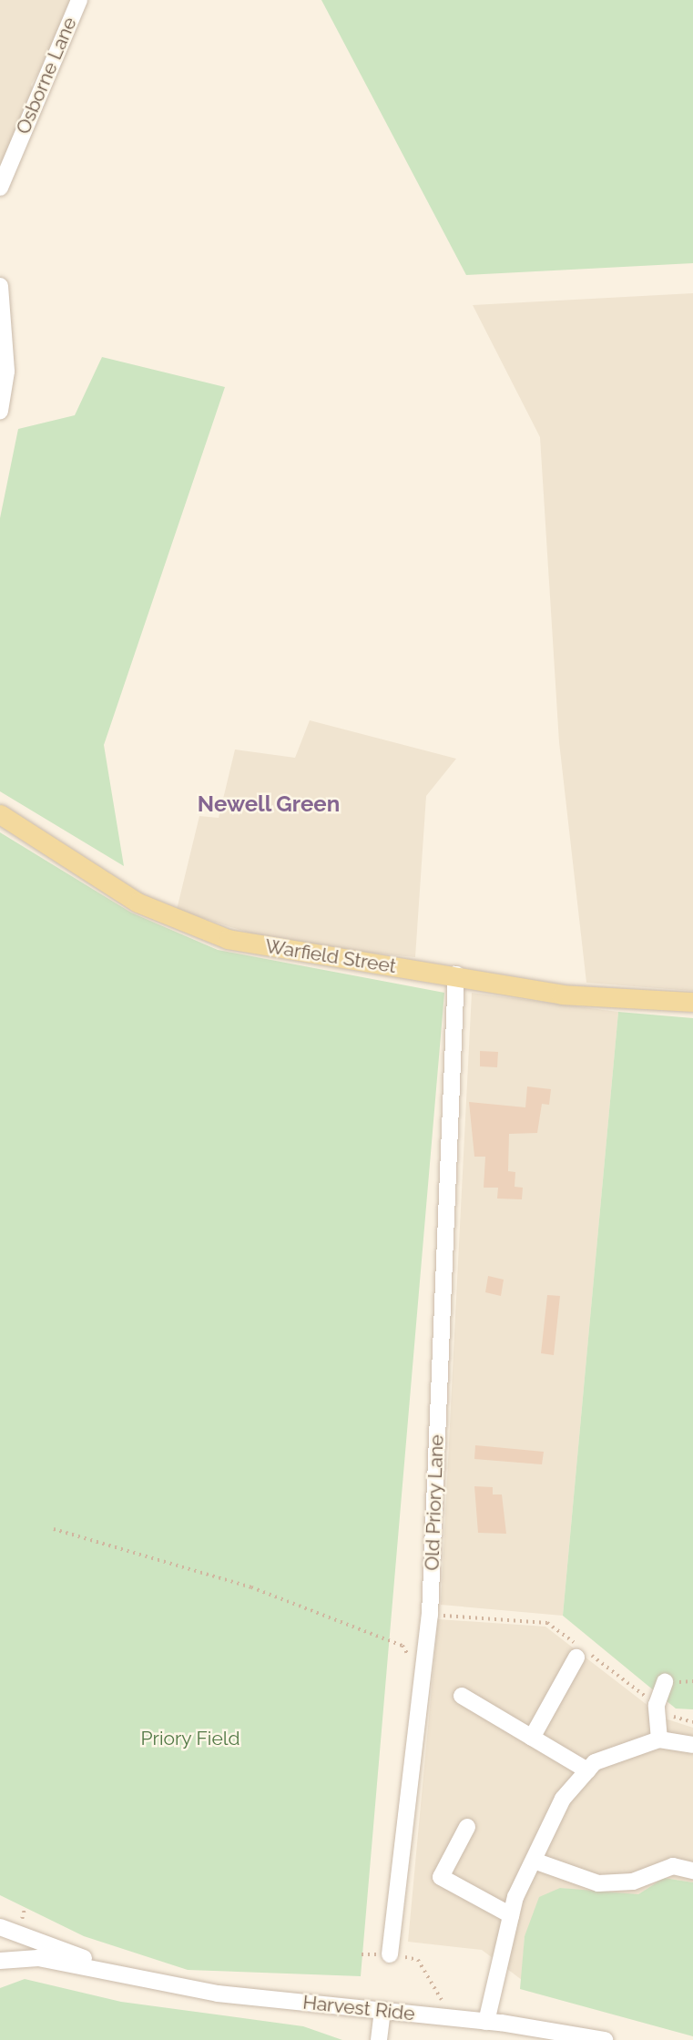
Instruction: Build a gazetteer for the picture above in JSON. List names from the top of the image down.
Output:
{
  "streets": {
    "main road": ["Warfield Street"],
    "street": ["Osborne Lane", "Old Priory Lane", "Harvest Ride"]
  },
  "crossings": [
    ["Warfield Street", "Old Priory Lane"]
  ],
  "districts": ["Newell Green"],
  "parks": ["Priory Field"]
}
